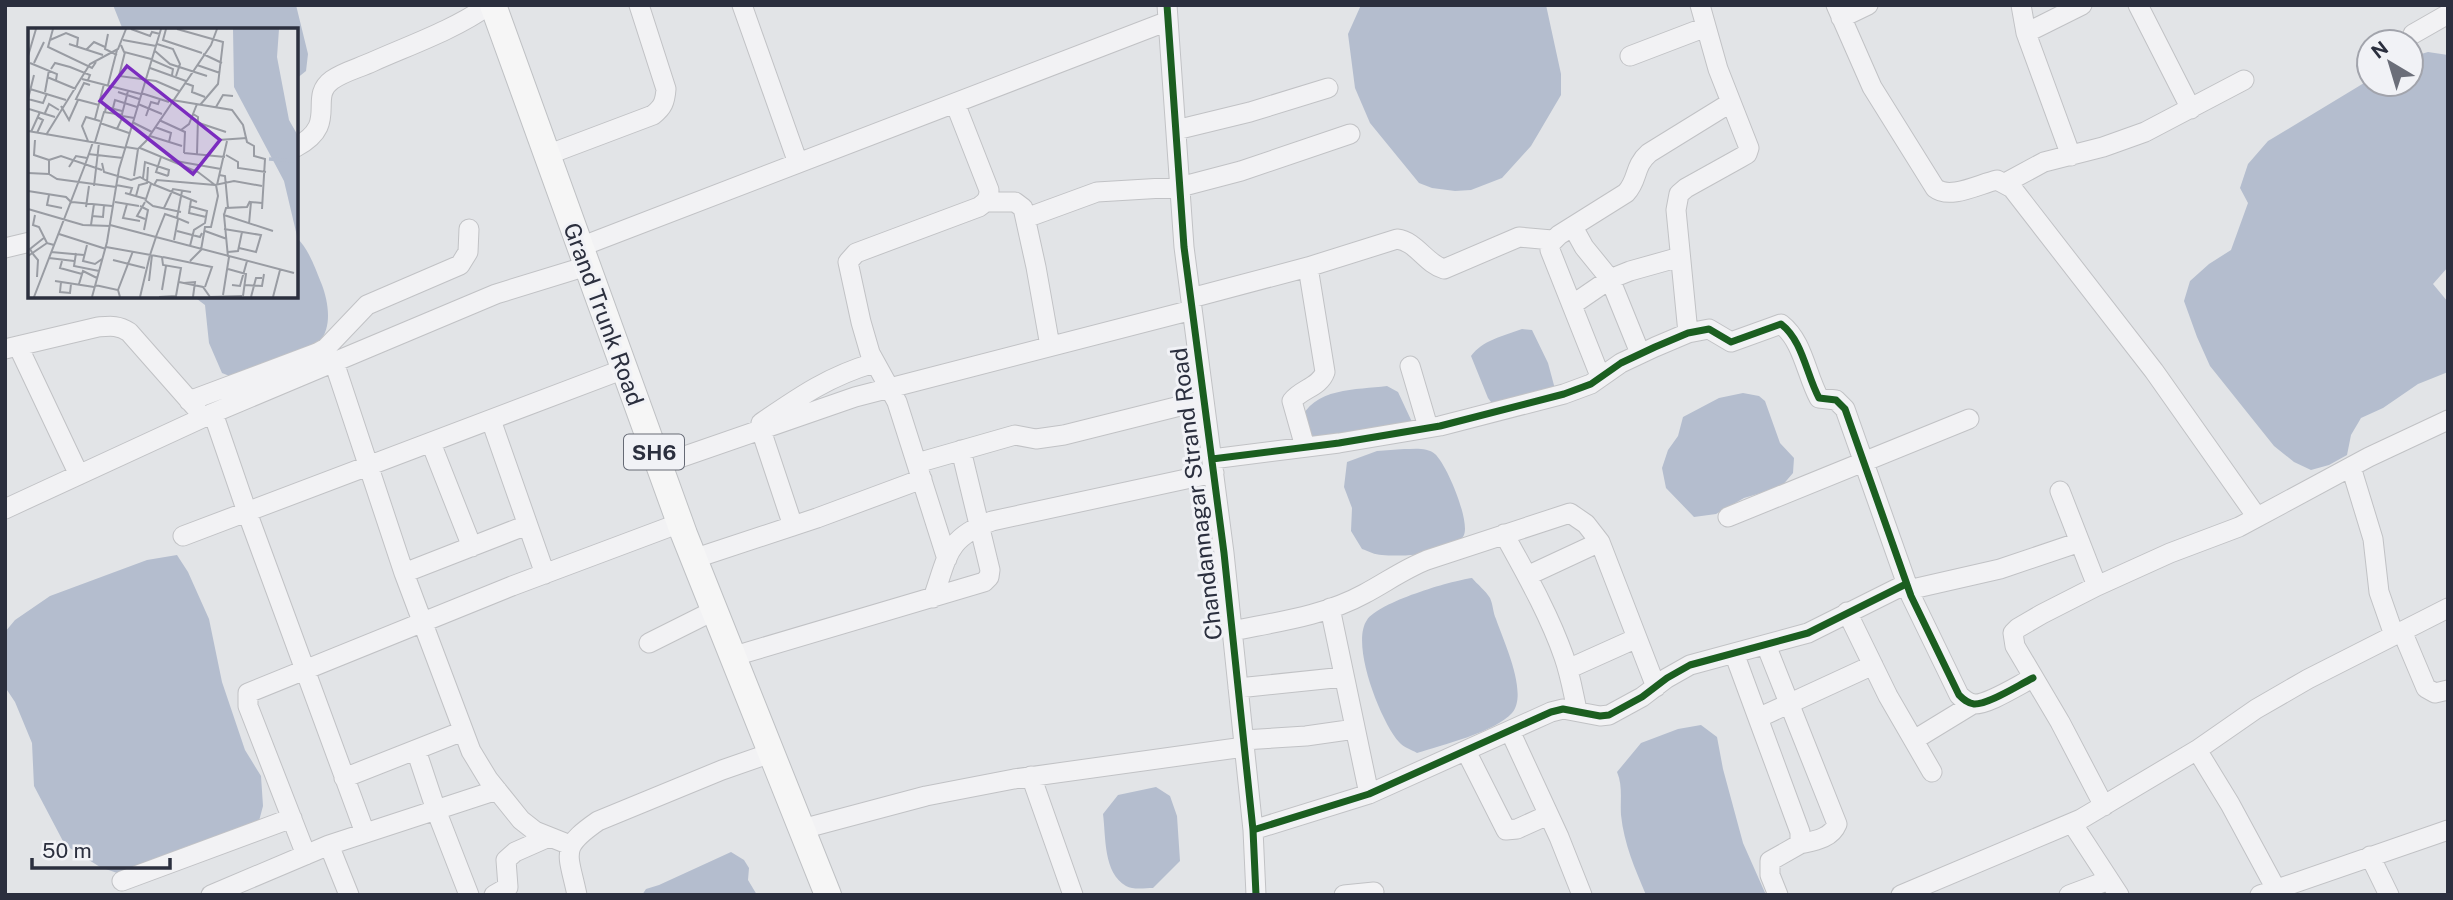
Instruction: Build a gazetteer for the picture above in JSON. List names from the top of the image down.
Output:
{
  "streets": {
    "main road": ["Grand Trunk Road", "SH6"],
    "street": ["Chandannagar Strand Road"]
  },
  "scale_bar": "50 m",
  "north": "top left"
}
